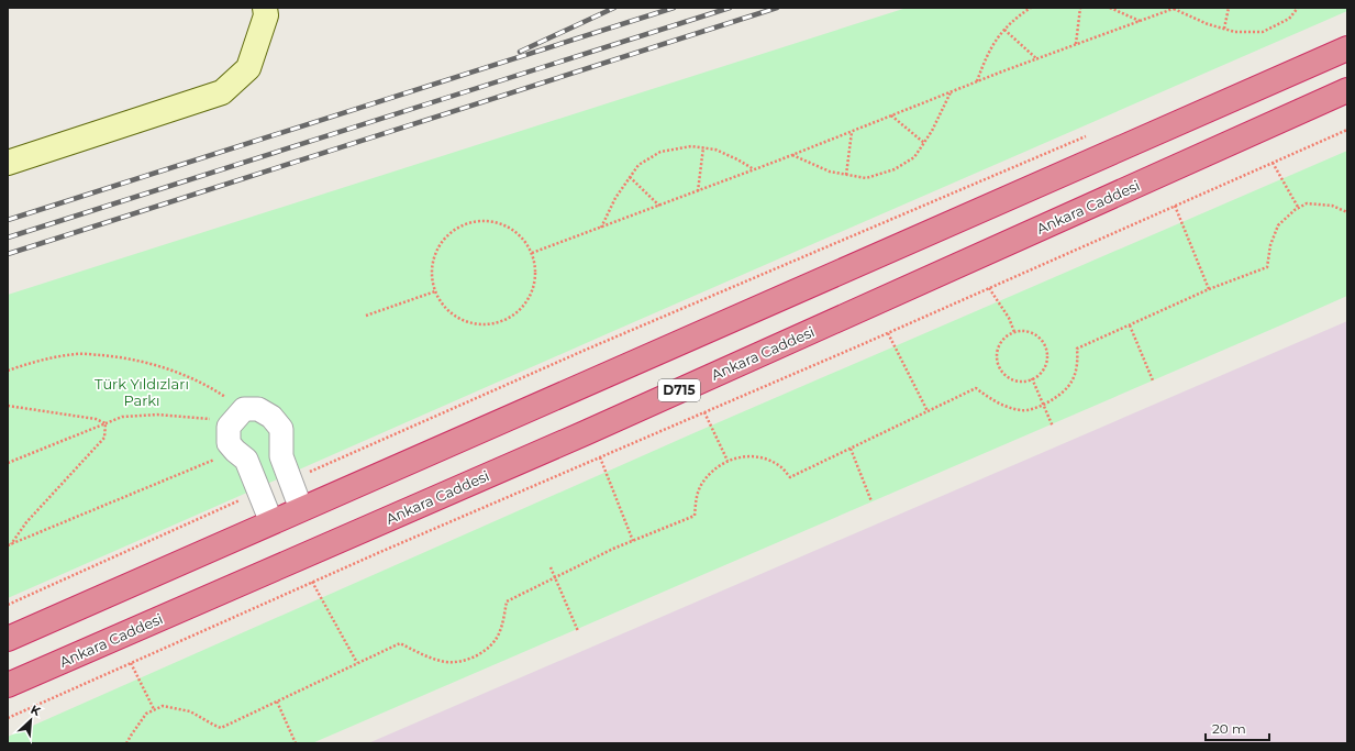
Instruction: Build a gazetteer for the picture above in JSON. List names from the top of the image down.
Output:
{
  "streets": {
    "highway": ["Ankara Caddesi", "D715"]
  },
  "parks": ["Türk Yıldızları Parkı"],
  "scale_bar": "20 m",
  "north": "top right"
}
